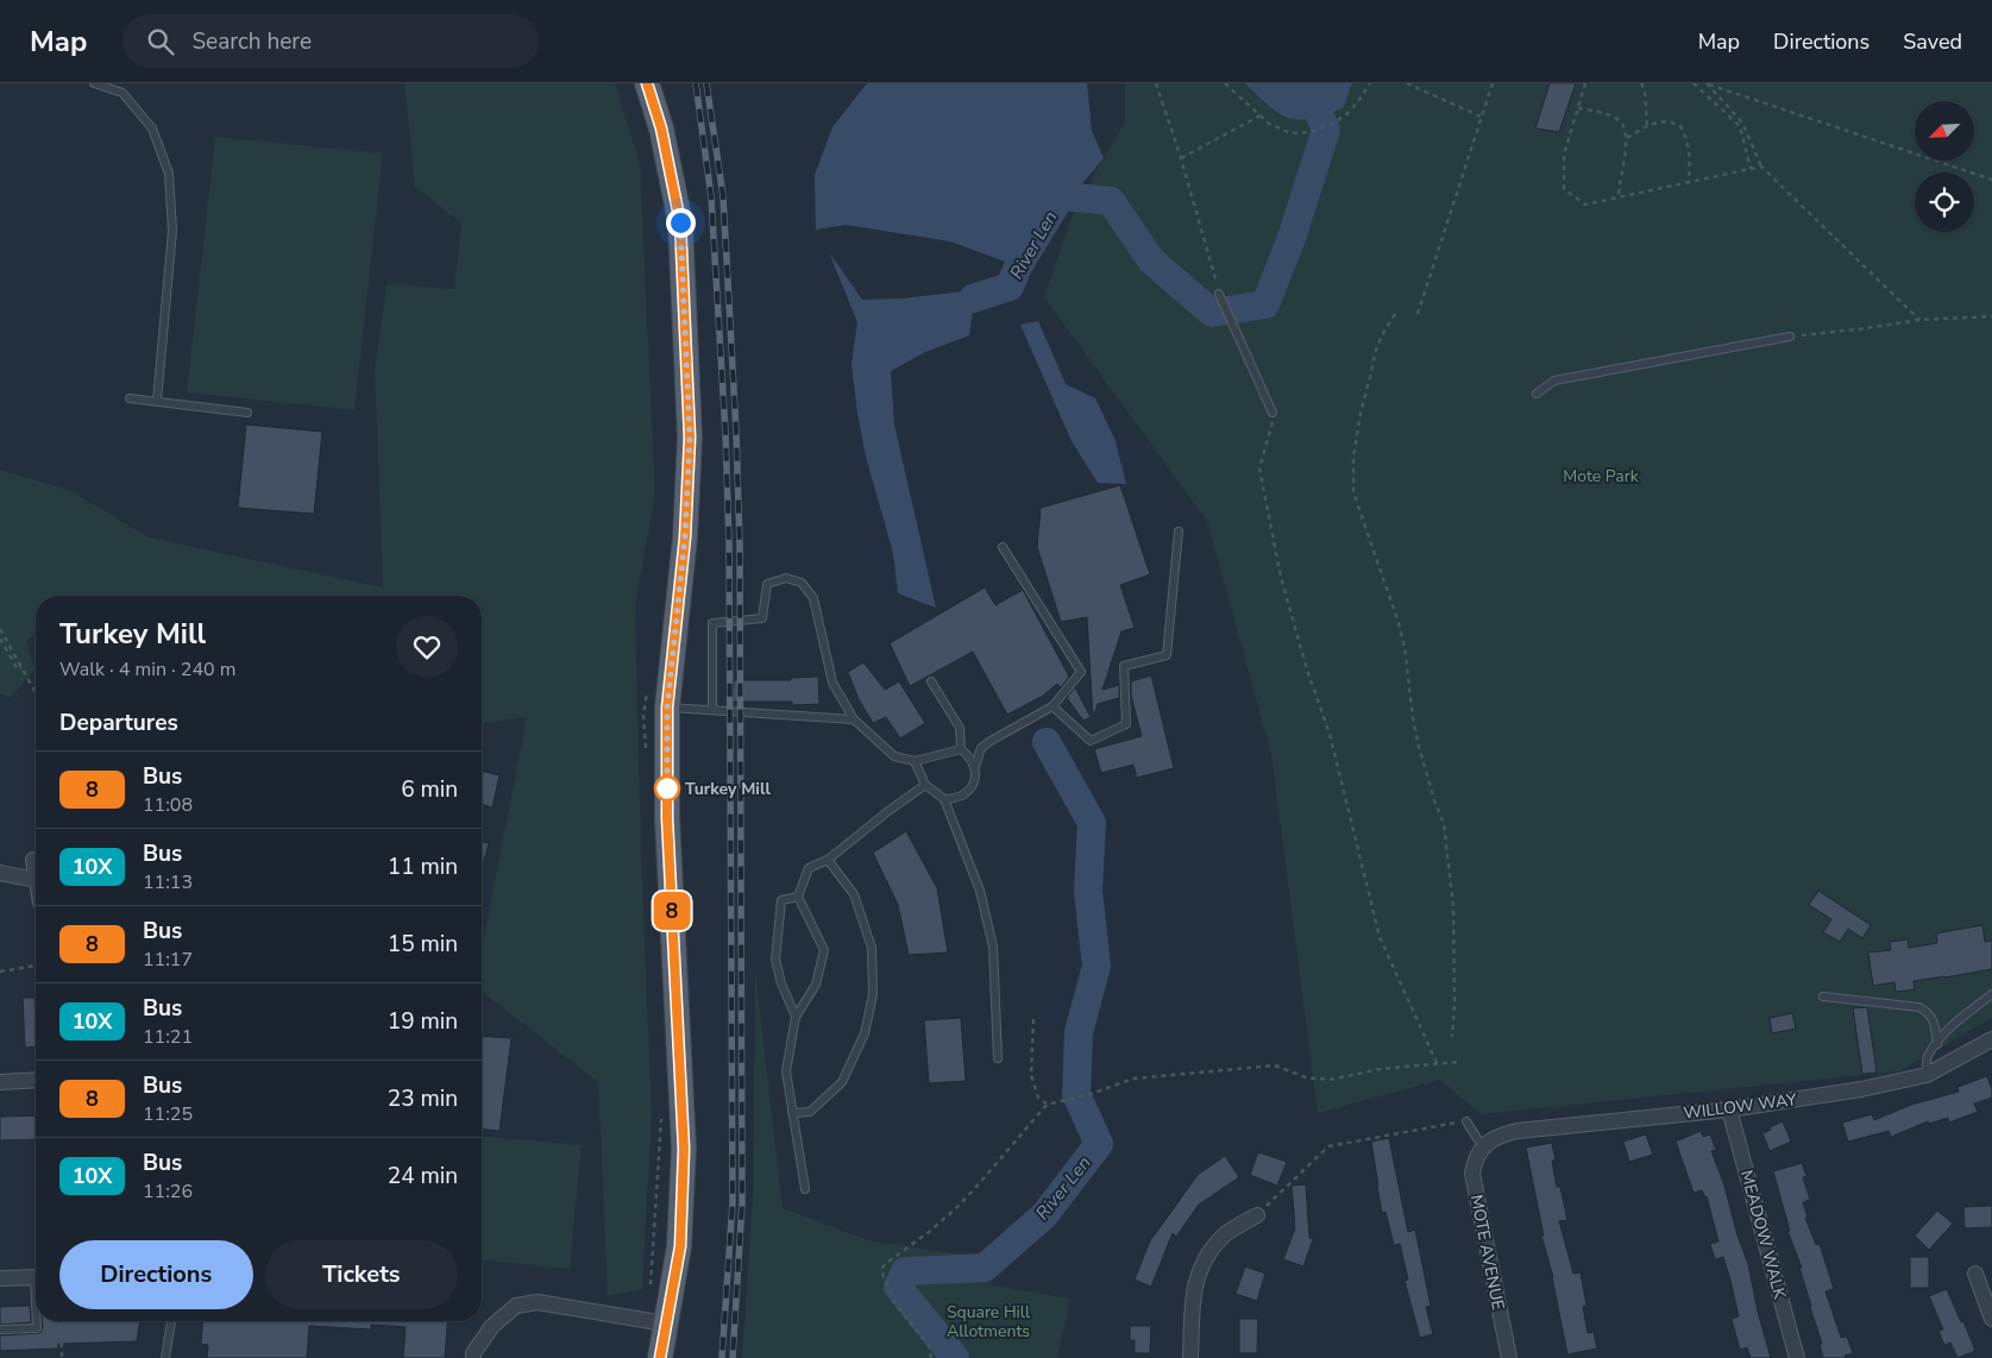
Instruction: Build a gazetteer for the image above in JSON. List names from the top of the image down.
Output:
{
  "streets": {
    "street": ["WILLOW WAY", "MEADOW WALK", "MOTE AVENUE"]
  },
  "crossings": [
    ["WILLOW WAY", "MEADOW WALK"],
    ["WILLOW WAY", "MOTE AVENUE"]
  ],
  "water": ["River Len"],
  "parks": ["Mote Park", "Square Hill Allotments"],
  "places": ["Turkey Mill"],
  "lines": ["bus line 8"],
  "north": "bottom left",
  "page": {
    "header": "Map",
    "search": "Search here",
    "nav": ["Map", "Directions", "Saved"],
    "on_map": "8",
    "heading": [
      ["Turkey Mill", "Walk · 4 min · 240 m"],
      "Departures"
    ],
    "list": [
      {
        "mark": "8",
        "name": "Bus",
        "note": "11:08",
        "value": "6 min"
      },
      {
        "mark": "10X",
        "name": "Bus",
        "note": "11:13",
        "value": "11 min"
      },
      {
        "mark": "8",
        "name": "Bus",
        "note": "11:17",
        "value": "15 min"
      },
      {
        "mark": "10X",
        "name": "Bus",
        "note": "11:21",
        "value": "19 min"
      },
      {
        "mark": "8",
        "name": "Bus",
        "note": "11:25",
        "value": "23 min"
      },
      {
        "mark": "10X",
        "name": "Bus",
        "note": "11:26",
        "value": "24 min"
      }
    ],
    "buttons": ["Directions", "Tickets"]
  }
}
